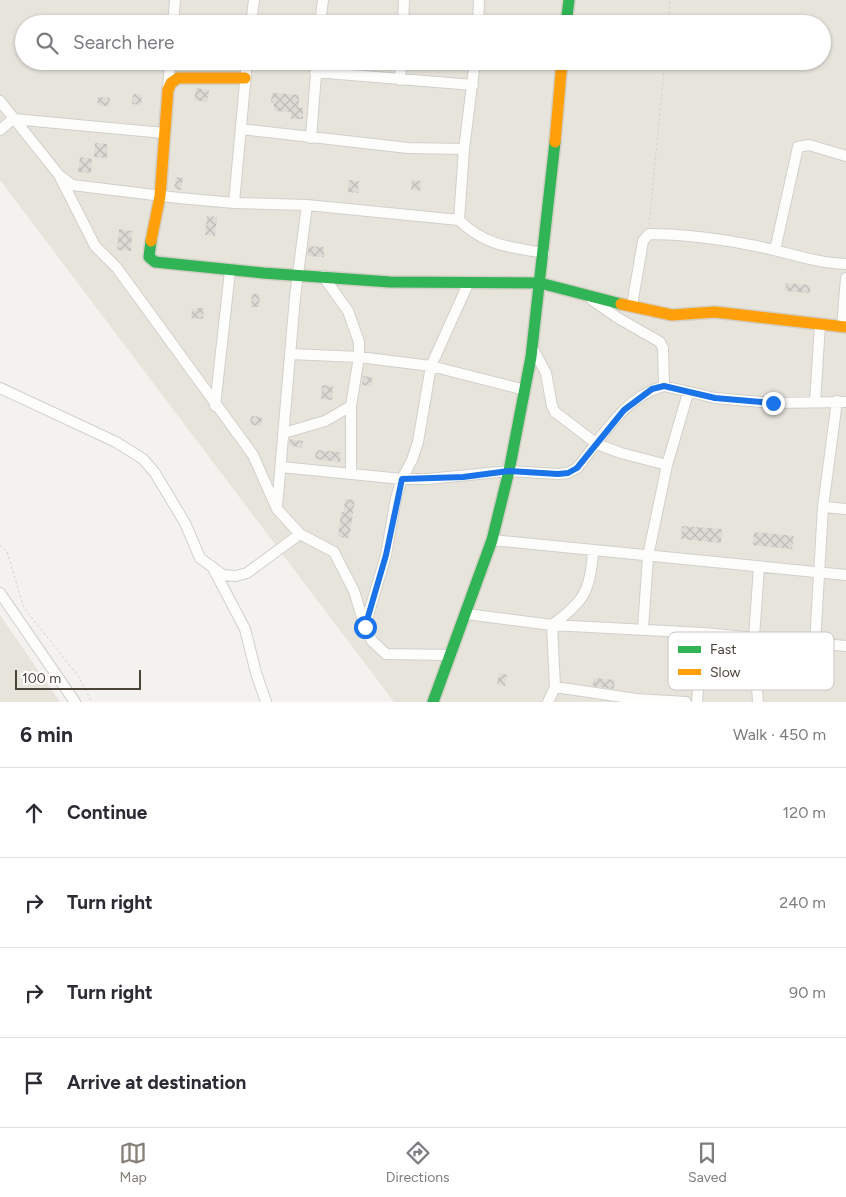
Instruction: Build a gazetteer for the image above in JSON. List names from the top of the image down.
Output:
{
  "legend": ["Fast", "Slow"],
  "scale_bar": "100 m",
  "page": {
    "search": "Search here",
    "scale": "100 m",
    "heading": ["6 min", "Walk · 450 m"],
    "list": [
      ["Continue", "120 m"],
      ["Turn right", "240 m"],
      ["Turn right", "90 m"],
      "Arrive at destination"
    ],
    "nav": ["Map", "Directions", "Saved"]
  }
}
